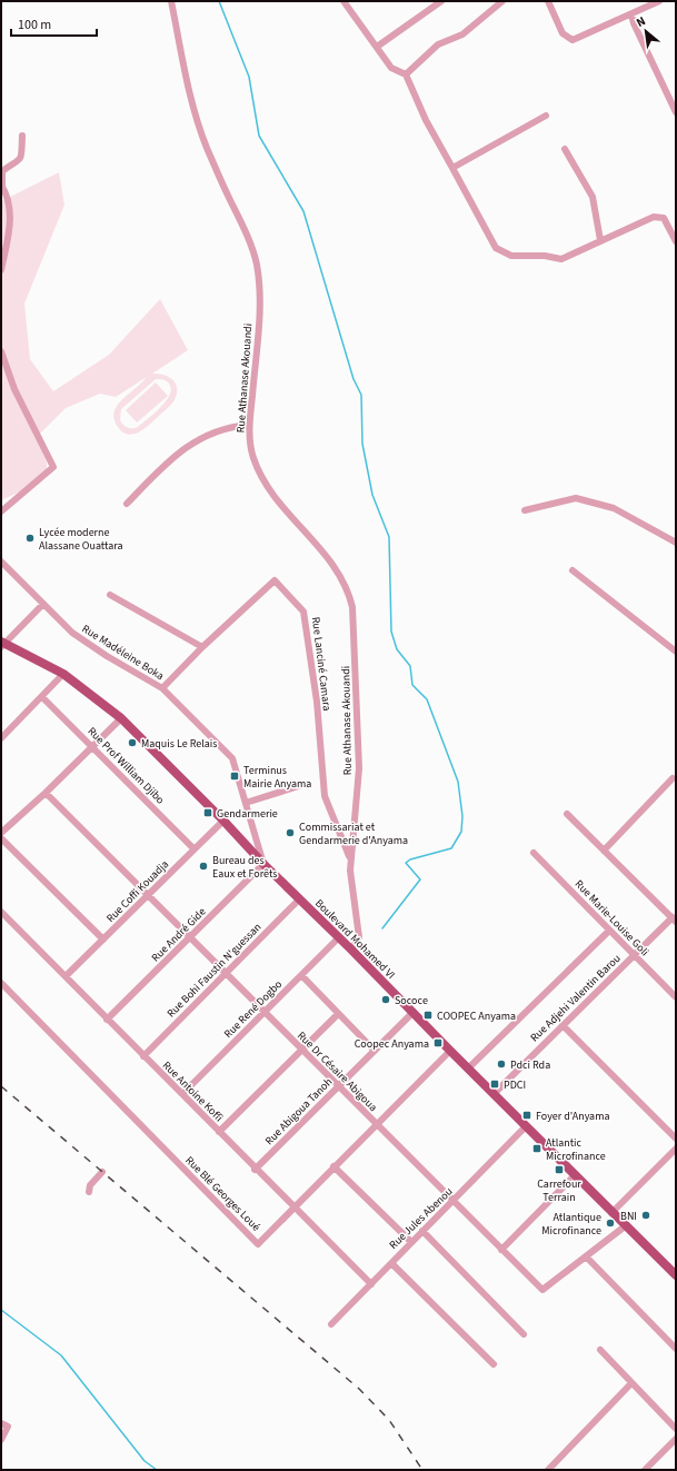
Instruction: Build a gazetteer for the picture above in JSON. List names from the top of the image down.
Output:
{
  "streets": {
    "main road": ["Boulevard Mohamed VI"],
    "street": [
      "Rue Athanase Akouandi",
      "Rue Madéleine Boka",
      "Rue Lanciné Camara",
      "Rue Prof William Djibo",
      "Rue Coffi Kouadja",
      "Rue Marie-Louise Goli",
      "Rue André Gide",
      "Rue Bohi Faustin N'guessan",
      "Rue Adjehi Valentin Barou",
      "Rue René Dogbo",
      "Rue Dr Césaire Abigoua",
      "Rue Antoine Koffi",
      "Rue Abigoua Tanoh",
      "Rue Blé Georges Loué",
      "Rue Jules Abenou"
    ]
  },
  "crossings": [
    ["Rue Athanase Akouandi", "Rue Lanciné Camara"],
    ["Rue Athanase Akouandi", "Boulevard Mohamed VI"],
    ["Rue Madéleine Boka", "Rue Lanciné Camara"],
    ["Rue Madéleine Boka", "Rue André Gide"],
    ["Rue Madéleine Boka", "Boulevard Mohamed VI"],
    ["Rue Prof William Djibo", "Rue Coffi Kouadja"],
    ["Rue Coffi Kouadja", "Boulevard Mohamed VI"],
    ["Rue Coffi Kouadja", "Rue Dr Césaire Abigoua"],
    ["Rue Coffi Kouadja", "Rue Antoine Koffi"],
    ["Rue Marie-Louise Goli", "Rue Adjehi Valentin Barou"],
    ["Rue André Gide", "Boulevard Mohamed VI"],
    ["Rue André Gide", "Rue Dr Césaire Abigoua"],
    ["Rue André Gide", "Rue Antoine Koffi"],
    ["Boulevard Mohamed VI", "Rue Bohi Faustin N'guessan"],
    ["Boulevard Mohamed VI", "Rue Adjehi Valentin Barou"],
    ["Boulevard Mohamed VI", "Rue René Dogbo"],
    ["Boulevard Mohamed VI", "Rue Dr Césaire Abigoua"],
    ["Boulevard Mohamed VI", "Rue Abigoua Tanoh"],
    ["Boulevard Mohamed VI", "Rue Blé Georges Loué"],
    ["Boulevard Mohamed VI", "Rue Jules Abenou"],
    ["Rue Bohi Faustin N'guessan", "Rue Dr Césaire Abigoua"],
    ["Rue Bohi Faustin N'guessan", "Rue Antoine Koffi"],
    ["Rue René Dogbo", "Rue Dr Césaire Abigoua"],
    ["Rue René Dogbo", "Rue Antoine Koffi"],
    ["Rue Dr Césaire Abigoua", "Rue Abigoua Tanoh"],
    ["Rue Dr Césaire Abigoua", "Rue Blé Georges Loué"],
    ["Rue Dr Césaire Abigoua", "Rue Jules Abenou"],
    ["Rue Antoine Koffi", "Rue Abigoua Tanoh"],
    ["Rue Antoine Koffi", "Rue Blé Georges Loué"],
    ["Rue Antoine Koffi", "Rue Jules Abenou"]
  ],
  "places": {
    "other": [
      "Lycée moderne Alassane Ouattara",
      "Maquis Le Relais",
      "Commissariat et Gendarmerie d'Anyama",
      "Bureau des Eaux et Forêts",
      "Sococe",
      "Pdci Rda",
      "BNI",
      "Atlantique Microfinance"
    ],
    "transit": [
      "Terminus Mairie Anyama",
      "Gendarmerie",
      "COOPEC Anyama",
      "Coopec Anyama",
      "PDCI",
      "Foyer d'Anyama",
      "Atlantic Microfinance",
      "Carrefour Terrain"
    ]
  },
  "scale_bar": "100 m",
  "north": "top left"
}
